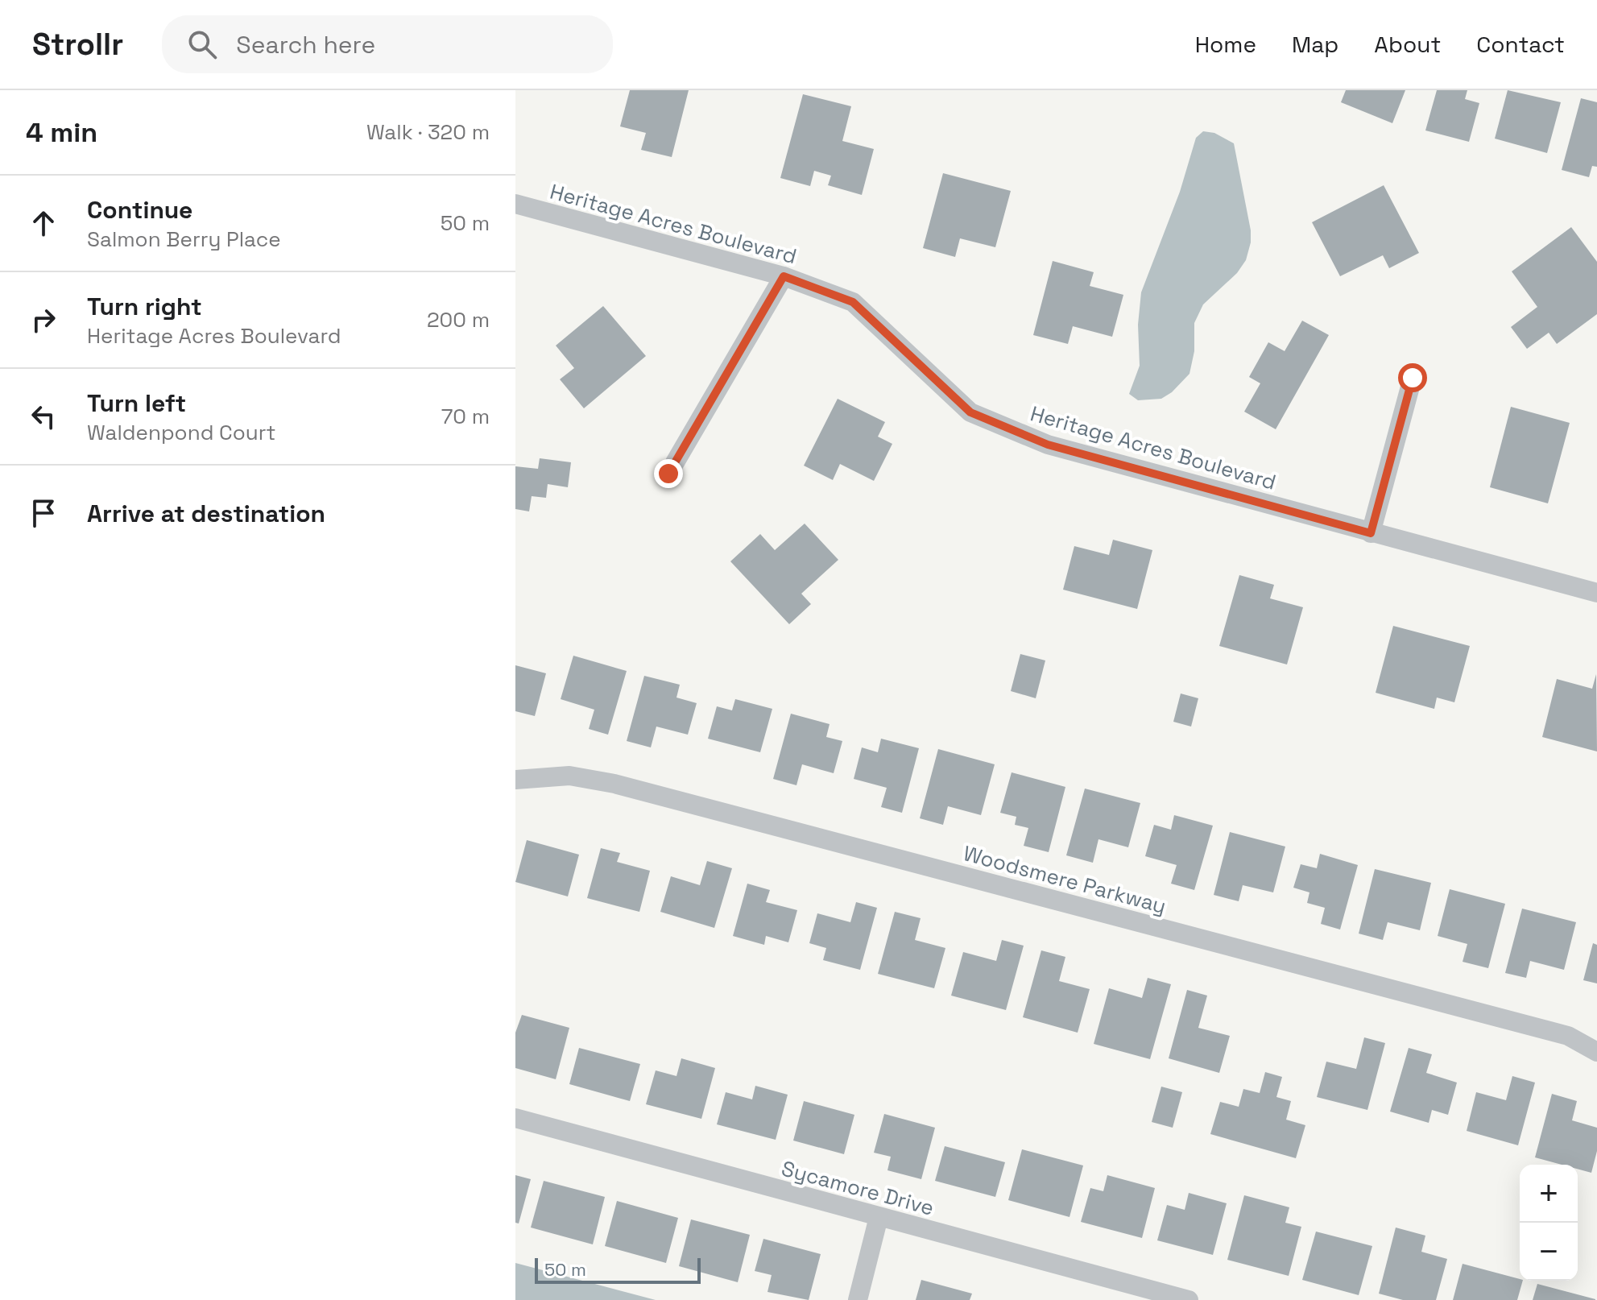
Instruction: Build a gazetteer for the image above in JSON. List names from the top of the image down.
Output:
{
  "streets": {
    "street": ["Heritage Acres Boulevard", "Woodsmere Parkway", "Sycamore Drive"]
  },
  "scale_bar": "50 m",
  "page": {
    "header": "Strollr",
    "search": "Search here",
    "nav": [
      "Home",
      "Map",
      "About",
      "Contact"
    ],
    "heading": ["4 min", "Walk · 320 m"],
    "list": [
      ["Continue", "Salmon Berry Place", "50 m"],
      ["Turn right", "Heritage Acres Boulevard", "200 m"],
      ["Turn left", "Waldenpond Court", "70 m"],
      "Arrive at destination"
    ],
    "map_buttons": ["+", "−"],
    "scale": "50 m"
  }
}
